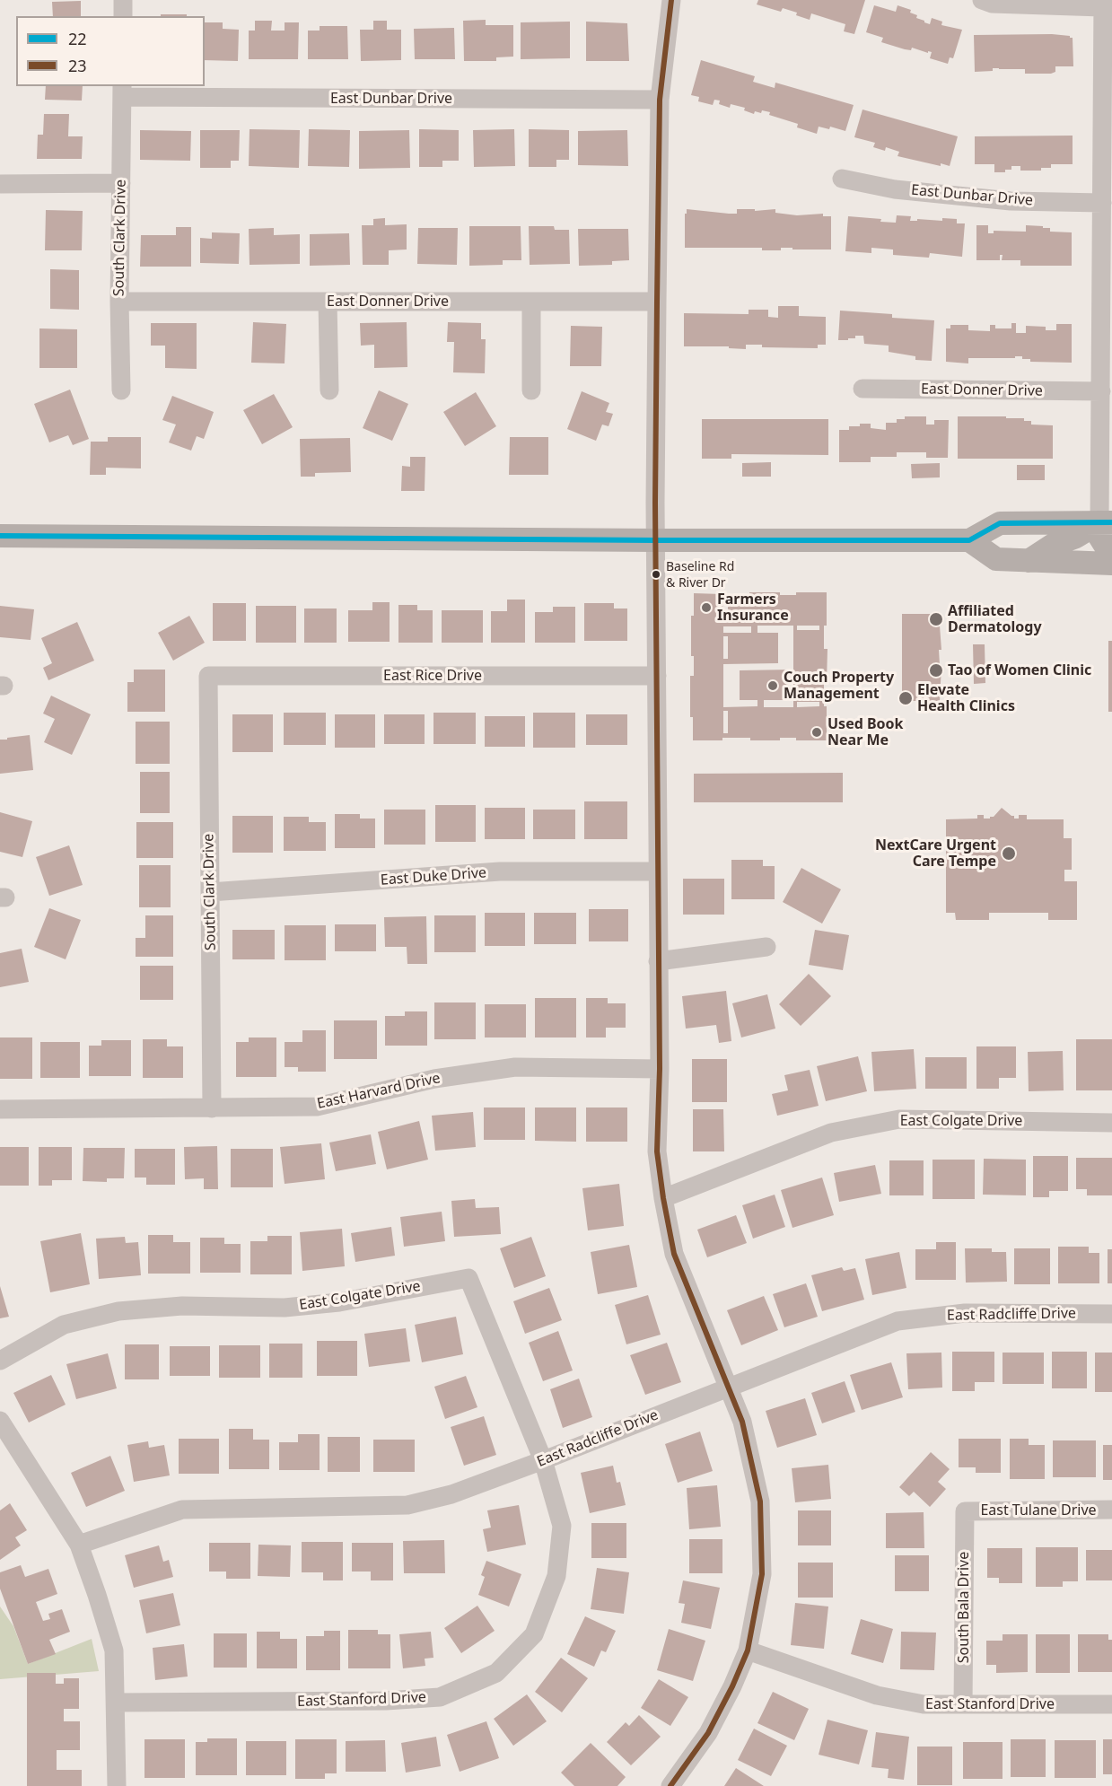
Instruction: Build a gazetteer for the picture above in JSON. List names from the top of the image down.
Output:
{
  "streets": {
    "street": [
      "East Dunbar Drive",
      "South Clark Drive",
      "East Donner Drive",
      "East Rice Drive",
      "East Duke Drive",
      "East Harvard Drive",
      "East Colgate Drive",
      "East Radcliffe Drive",
      "East Tulane Drive",
      "South Bala Drive",
      "East Stanford Drive"
    ]
  },
  "crossings": [
    ["East Dunbar Drive", "South Clark Drive"],
    ["South Clark Drive", "East Donner Drive"],
    ["South Clark Drive", "East Rice Drive"],
    ["South Clark Drive", "East Duke Drive"],
    ["South Clark Drive", "East Harvard Drive"],
    ["East Colgate Drive", "East Radcliffe Drive"],
    ["East Colgate Drive", "East Stanford Drive"],
    ["East Radcliffe Drive", "East Stanford Drive"],
    ["East Tulane Drive", "South Bala Drive"],
    ["South Bala Drive", "East Stanford Drive"]
  ],
  "places": [
    "Baseline Rd & River Dr",
    "Farmers Insurance",
    "Affiliated Dermatology",
    "Tao of Women Clinic",
    "Couch Property Management",
    "Elevate Health Clinics",
    "Used Book Near Me",
    "NextCare Urgent Care Tempe"
  ],
  "lines": ["transit line 23", "transit line 22"],
  "legend": ["22", "23"]
}
